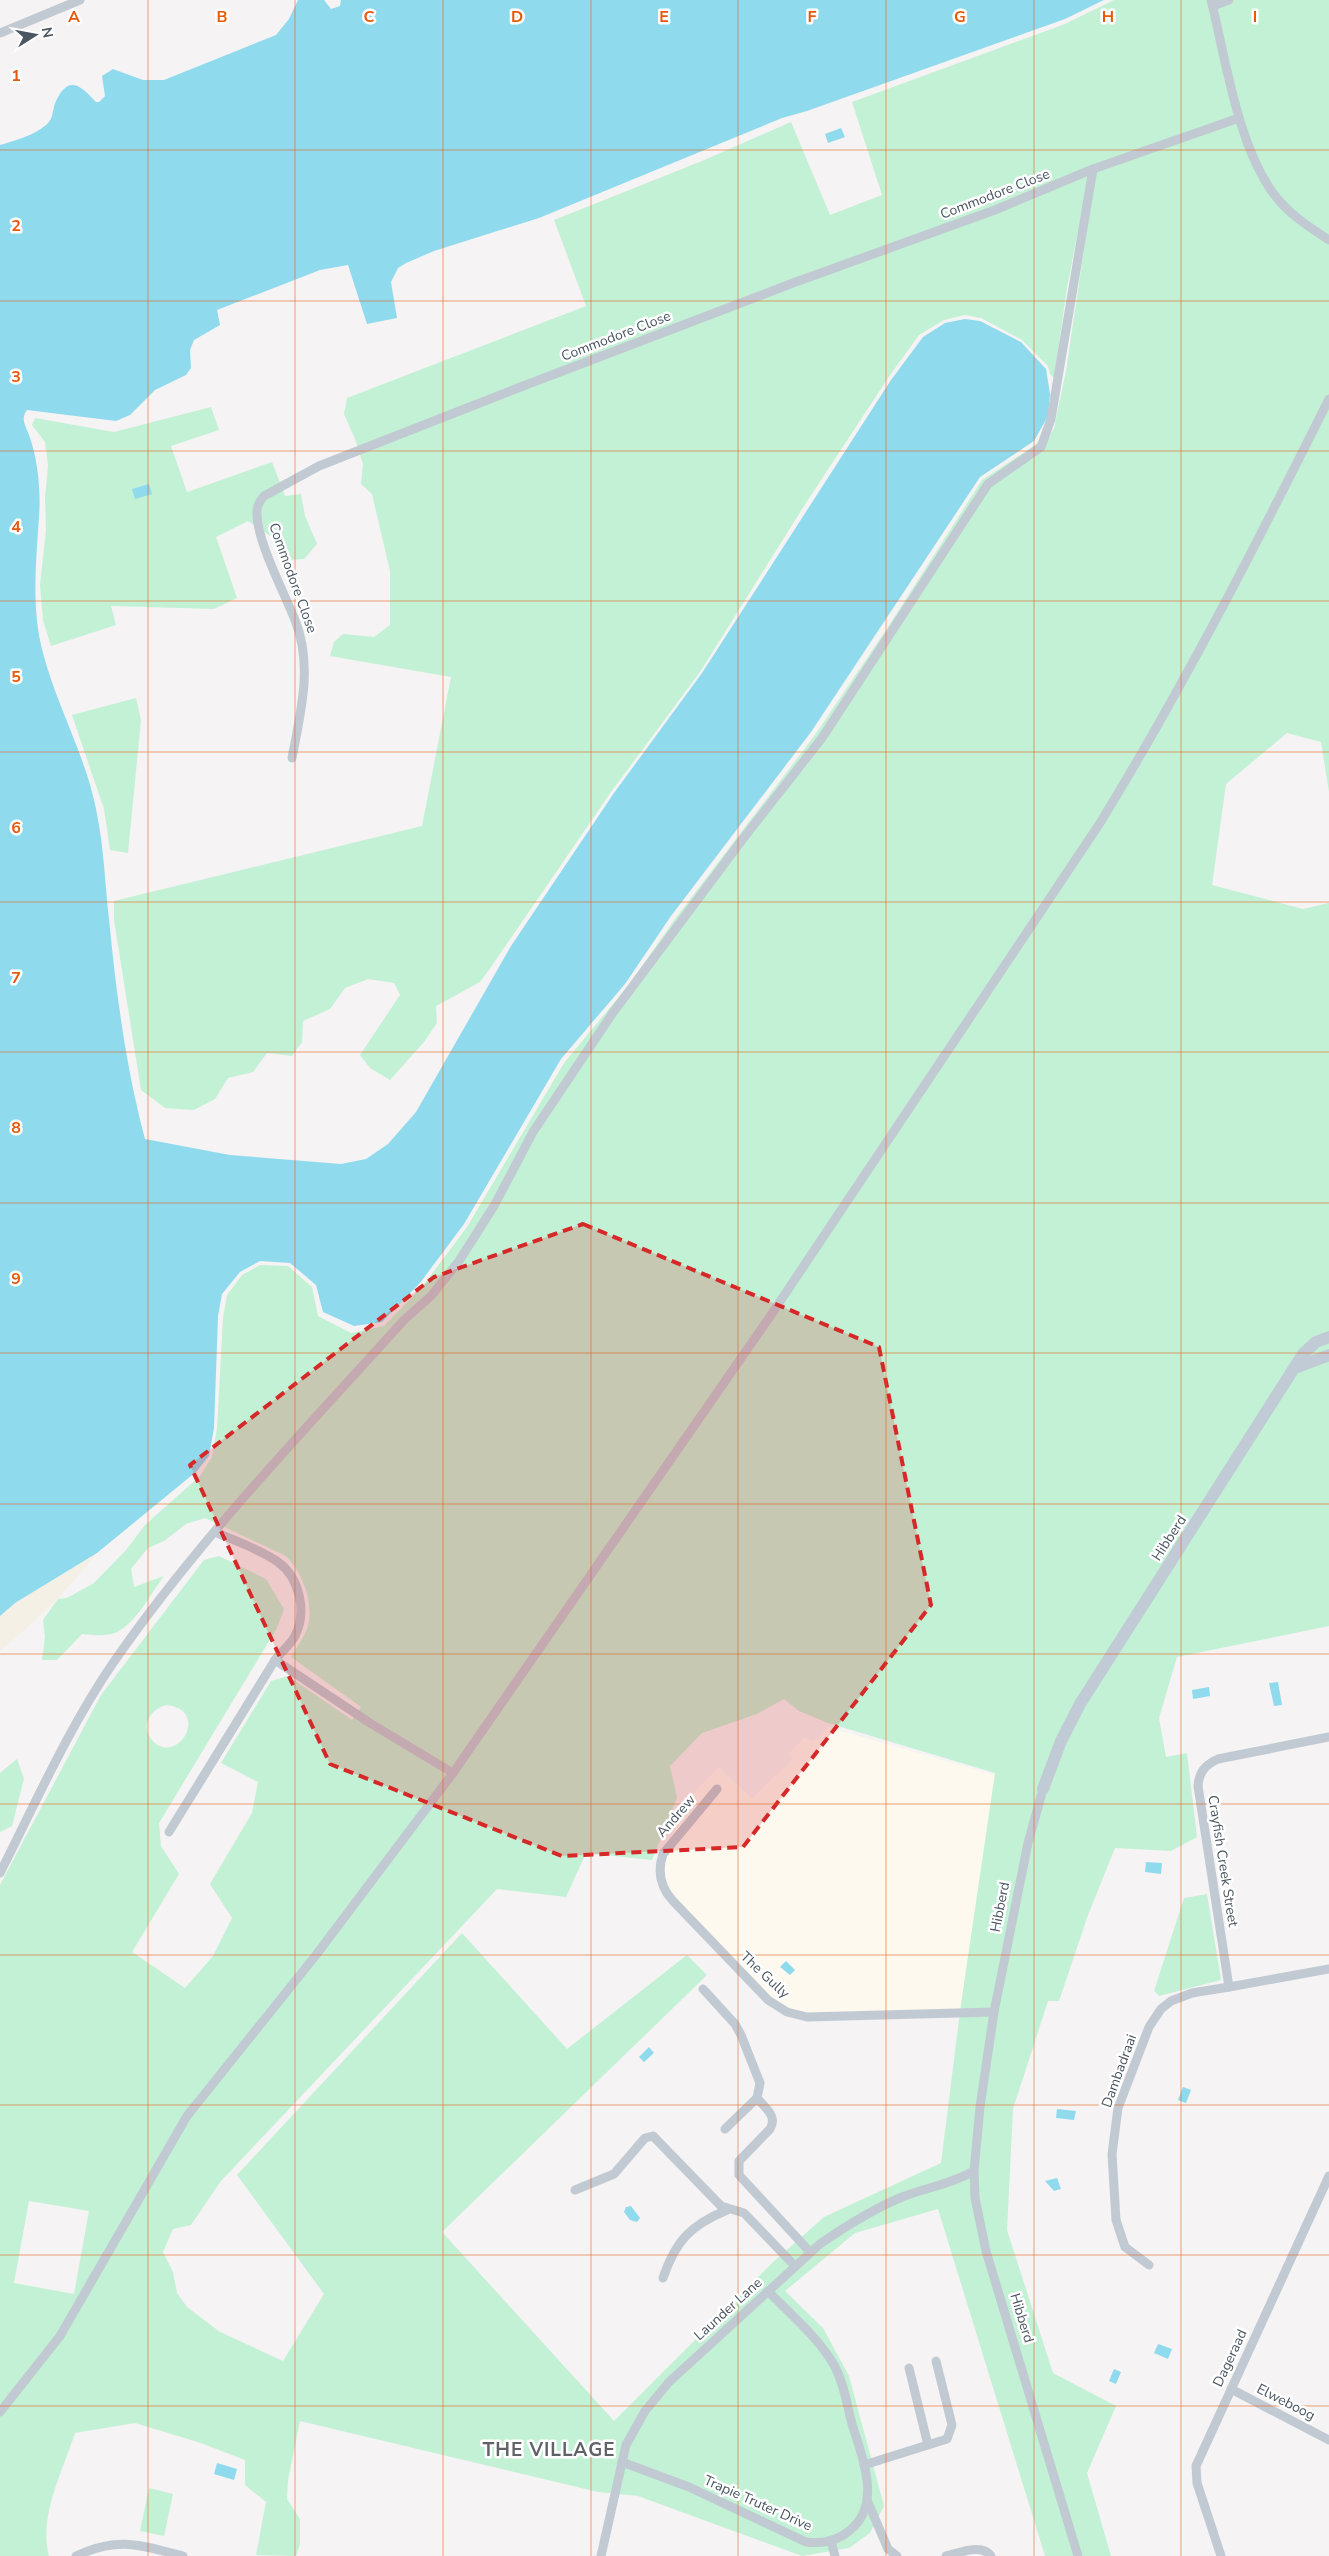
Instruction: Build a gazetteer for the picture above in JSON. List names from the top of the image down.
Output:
{
  "streets": {
    "street": [
      "Commodore Close",
      "Hibberd",
      "Andrew",
      "Crayfish Creek Street",
      "The Gully",
      "Dambadraai",
      "Launder Lane",
      "Dageraad",
      "Elweboog",
      "Trapie Truter Drive"
    ]
  },
  "crossings": [
    ["Hibberd", "The Gully"],
    ["Hibberd", "Launder Lane"],
    ["Andrew", "The Gully"],
    ["Crayfish Creek Street", "Dambadraai"],
    ["Launder Lane", "Trapie Truter Drive"],
    ["Dageraad", "Elweboog"]
  ],
  "districts": ["THE VILLAGE"],
  "north": "right",
  "grid": {
    "columns": [
      "A",
      "B",
      "C",
      "D",
      "E",
      "F",
      "G",
      "H",
      "I"
    ],
    "rows": [
      "1",
      "2",
      "3",
      "4",
      "5",
      "6",
      "7",
      "8",
      "9"
    ]
  }
}
